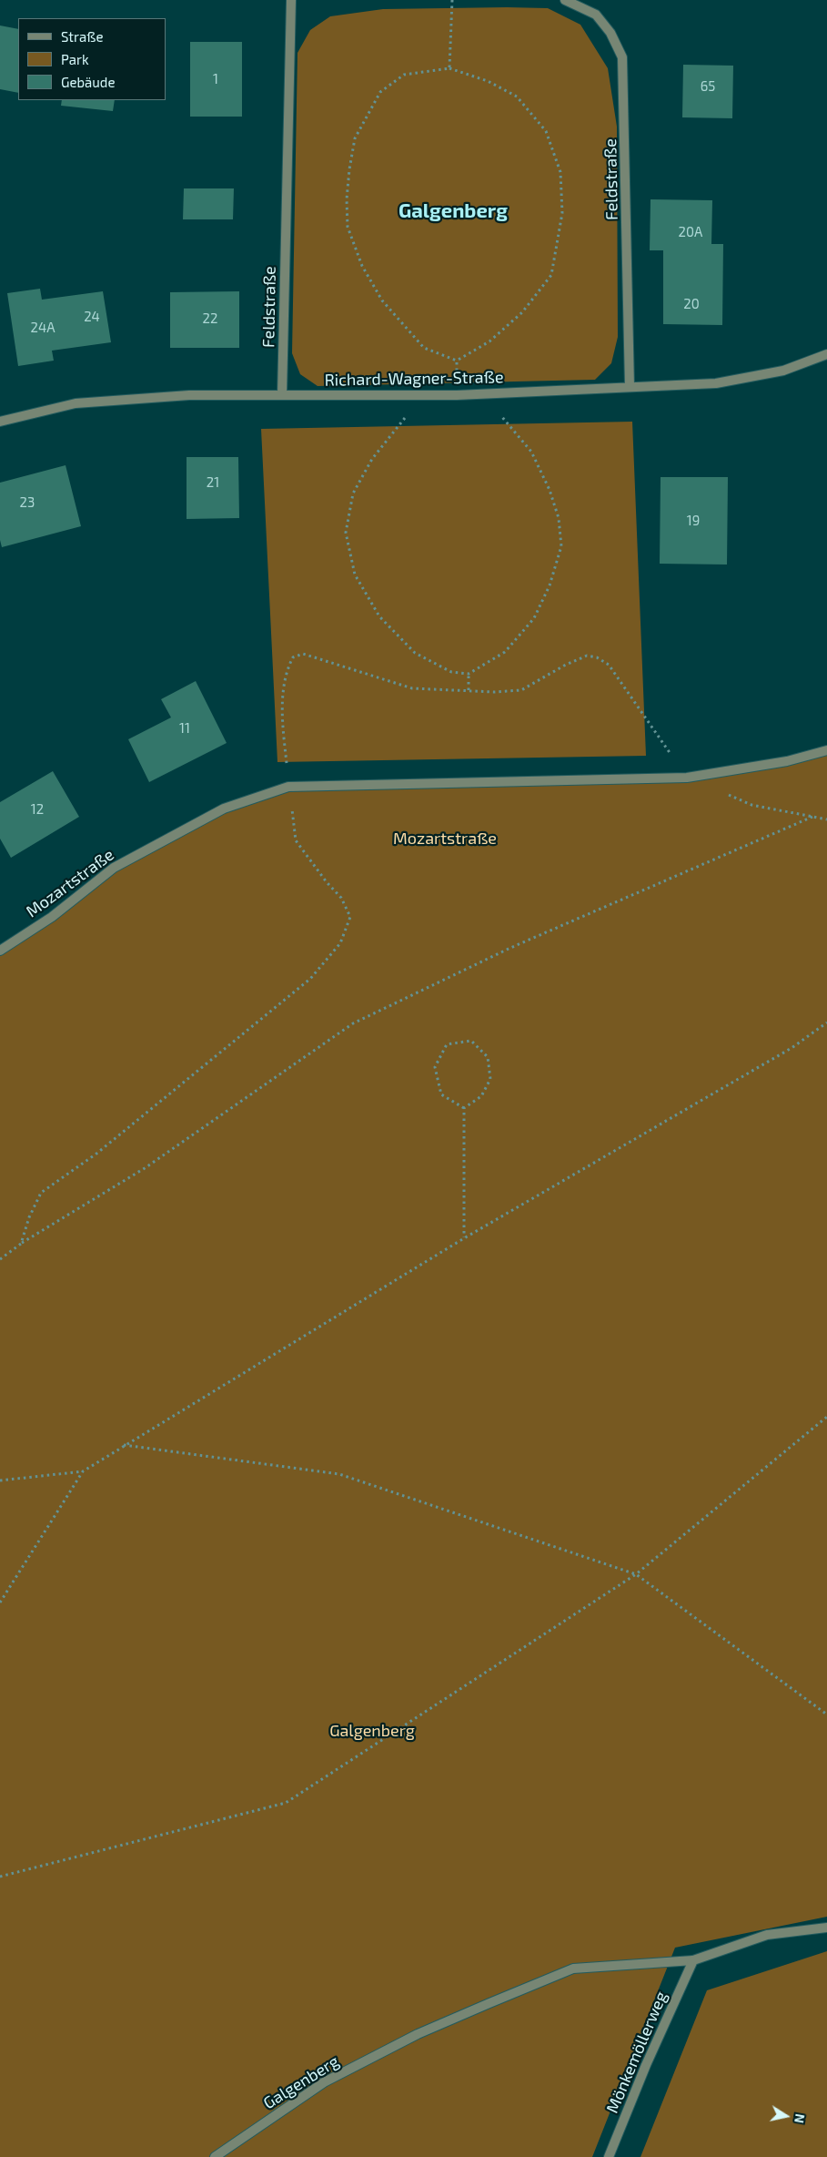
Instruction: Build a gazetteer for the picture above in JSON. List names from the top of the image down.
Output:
{
  "streets": {
    "street": [
      "Feldstraße",
      "Richard-Wagner-Straße",
      "Mozartstraße",
      "Mönkemöllerweg",
      "Galgenberg"
    ]
  },
  "crossings": [
    ["Feldstraße", "Richard-Wagner-Straße"],
    ["Mönkemöllerweg", "Galgenberg"]
  ],
  "districts": ["Galgenberg"],
  "parks": ["Mozartstraße", "Galgenberg"],
  "house_numbers": [
    "1",
    "65",
    "20A",
    "20",
    "24",
    "22",
    "24A",
    "21",
    "23",
    "19",
    "11",
    "12"
  ],
  "legend": ["Straße", "Park", "Gebäude"],
  "north": "right"
}
